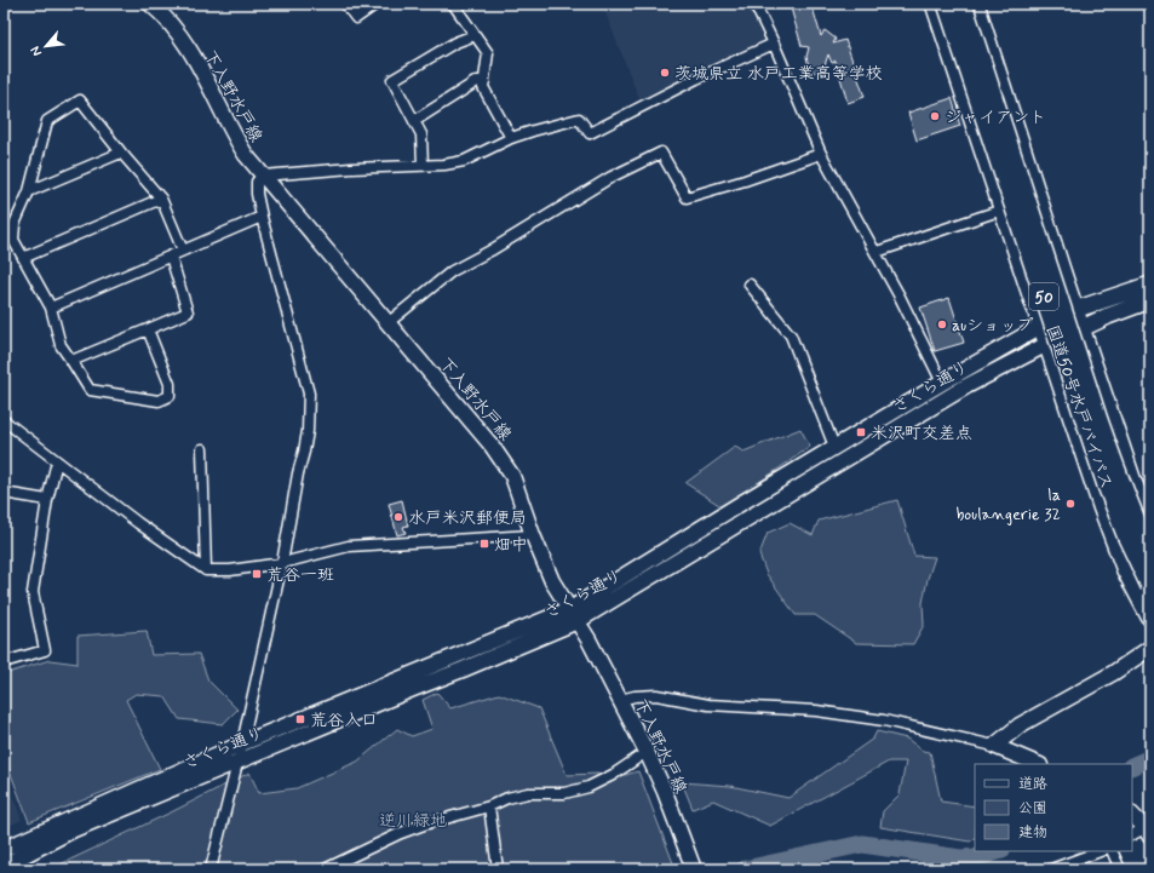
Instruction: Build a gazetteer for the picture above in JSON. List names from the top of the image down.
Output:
{
  "streets": {
    "highway": ["50", "国道50号水戸バイパス"],
    "main road": ["さくら通り"],
    "street": ["下入野水戸線"]
  },
  "crossings": [
    ["下入野水戸線", "さくら通り"]
  ],
  "parks": ["逆川緑地"],
  "places": {
    "other": [
      "茨城県立 水戸工業高等学校",
      "ジャイアント",
      "auショップ",
      "la boulangerie 32",
      "水戸米沢郵便局"
    ],
    "transit": [
      "米沢町交差点",
      "畑中",
      "荒谷一班",
      "荒谷入口"
    ]
  },
  "legend": ["道路", "公園", "建物"],
  "north": "bottom left"
}
